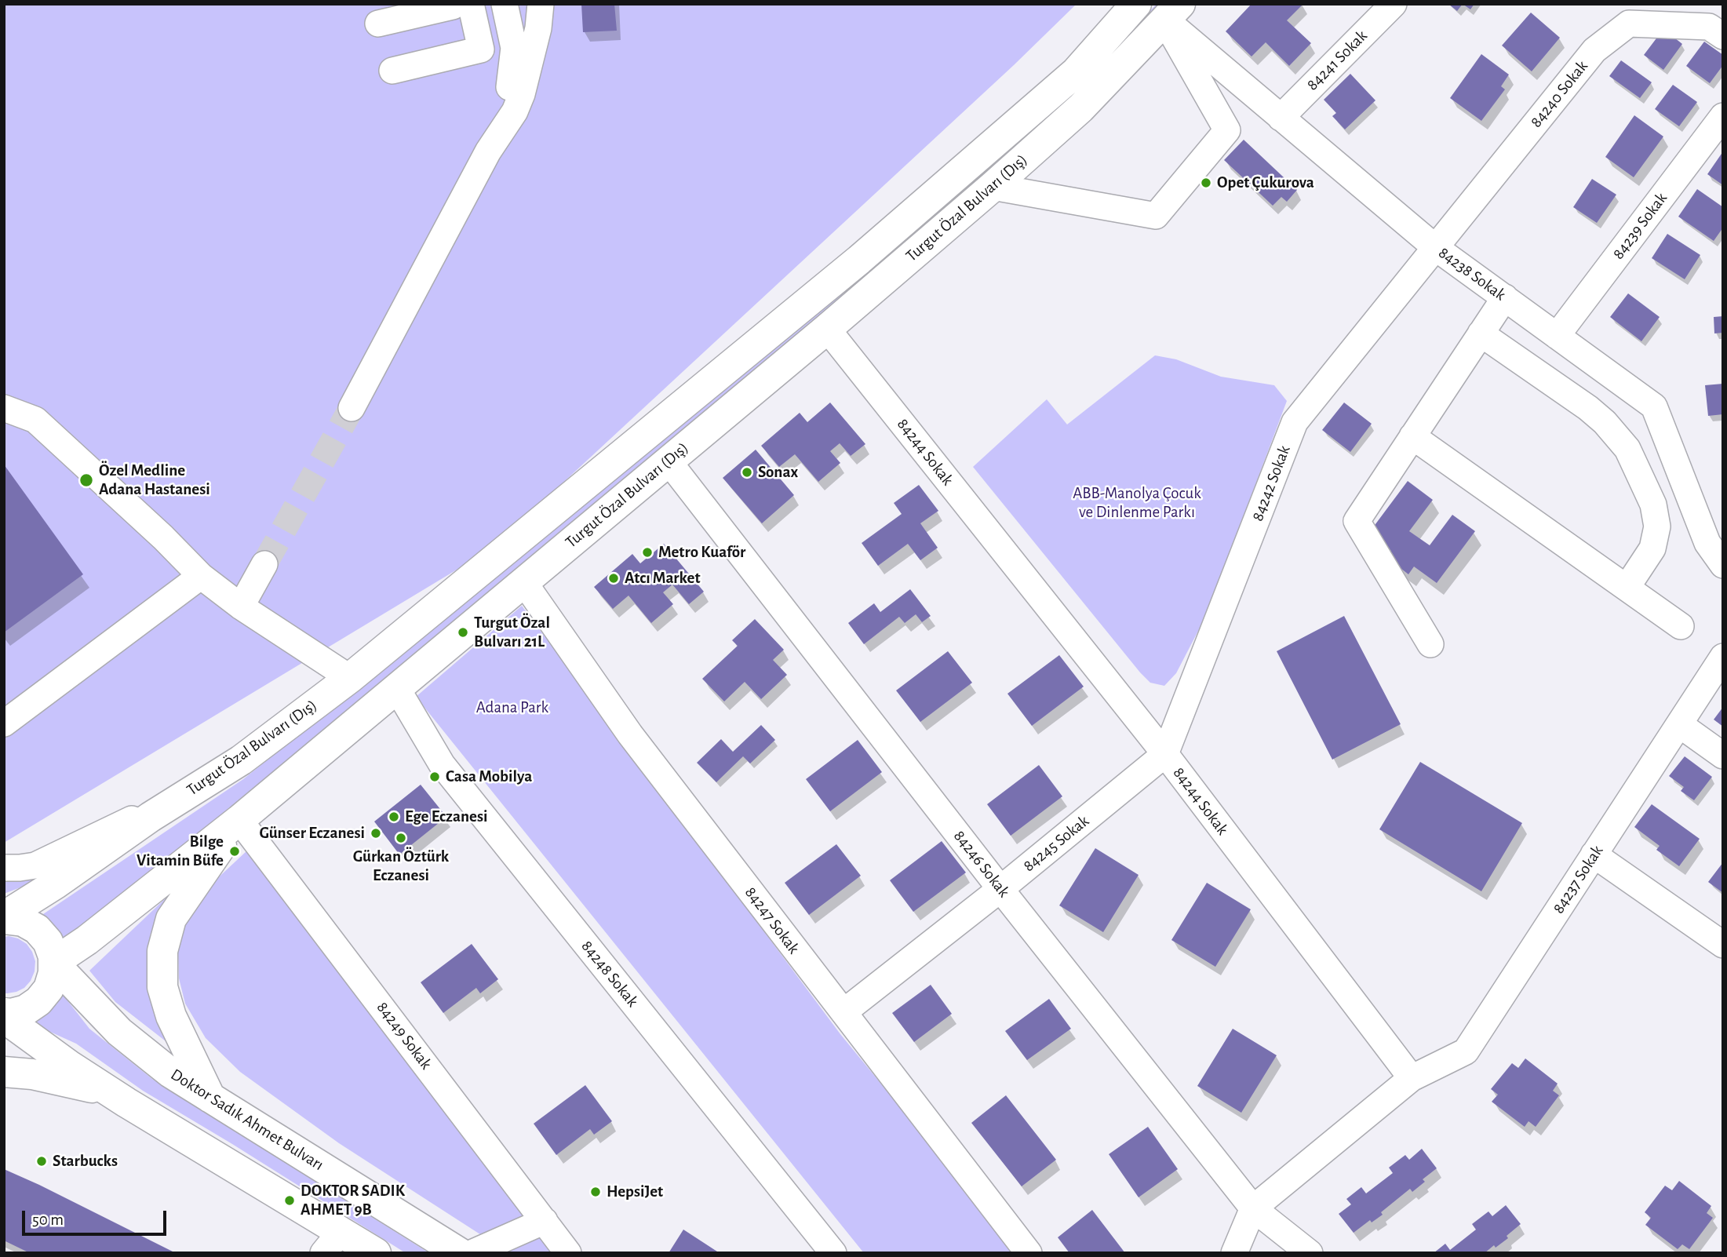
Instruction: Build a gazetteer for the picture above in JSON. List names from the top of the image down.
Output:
{
  "streets": {
    "main road": ["Turgut Özal Bulvarı (Dış)", "Doktor Sadık Ahmet Bulvarı"],
    "street": [
      "84241 Sokak",
      "84240 Sokak",
      "84239 Sokak",
      "84238 Sokak",
      "84244 Sokak",
      "84242 Sokak",
      "84245 Sokak",
      "84246 Sokak",
      "84237 Sokak",
      "84247 Sokak",
      "84248 Sokak",
      "84249 Sokak"
    ]
  },
  "crossings": [
    ["84241 Sokak", "84238 Sokak"],
    ["84240 Sokak", "84238 Sokak"],
    ["84240 Sokak", "84242 Sokak"],
    ["Turgut Özal Bulvarı (Dış)", "84238 Sokak"],
    ["Turgut Özal Bulvarı (Dış)", "84244 Sokak"],
    ["Turgut Özal Bulvarı (Dış)", "84246 Sokak"],
    ["Turgut Özal Bulvarı (Dış)", "84247 Sokak"],
    ["Turgut Özal Bulvarı (Dış)", "84248 Sokak"],
    ["Turgut Özal Bulvarı (Dış)", "84249 Sokak"],
    ["Turgut Özal Bulvarı (Dış)", "Doktor Sadık Ahmet Bulvarı"],
    ["84239 Sokak", "84238 Sokak"],
    ["84238 Sokak", "84242 Sokak"],
    ["84244 Sokak", "84242 Sokak"],
    ["84244 Sokak", "84245 Sokak"],
    ["84244 Sokak", "84237 Sokak"],
    ["84242 Sokak", "84245 Sokak"],
    ["84245 Sokak", "84246 Sokak"],
    ["84245 Sokak", "84247 Sokak"]
  ],
  "parks": ["ABB-Manolya Çocuk ve Dinlenme Parkı", "Adana Park"],
  "places": [
    "Opet Çukurova",
    "Sonax",
    "Özel Medline Adana Hastanesi",
    "Metro Kuaför",
    "Atcı Market",
    "Turgut Özal Bulvarı 21L",
    "Casa Mobilya",
    "Ege Eczanesi",
    "Günser Eczanesi",
    "Gürkan Öztürk Eczanesi",
    "Bilge Vitamin Büfe",
    "Starbucks",
    "HepsiJet",
    "DOKTOR SADIK AHMET 9B"
  ],
  "scale_bar": "50 m"
}
